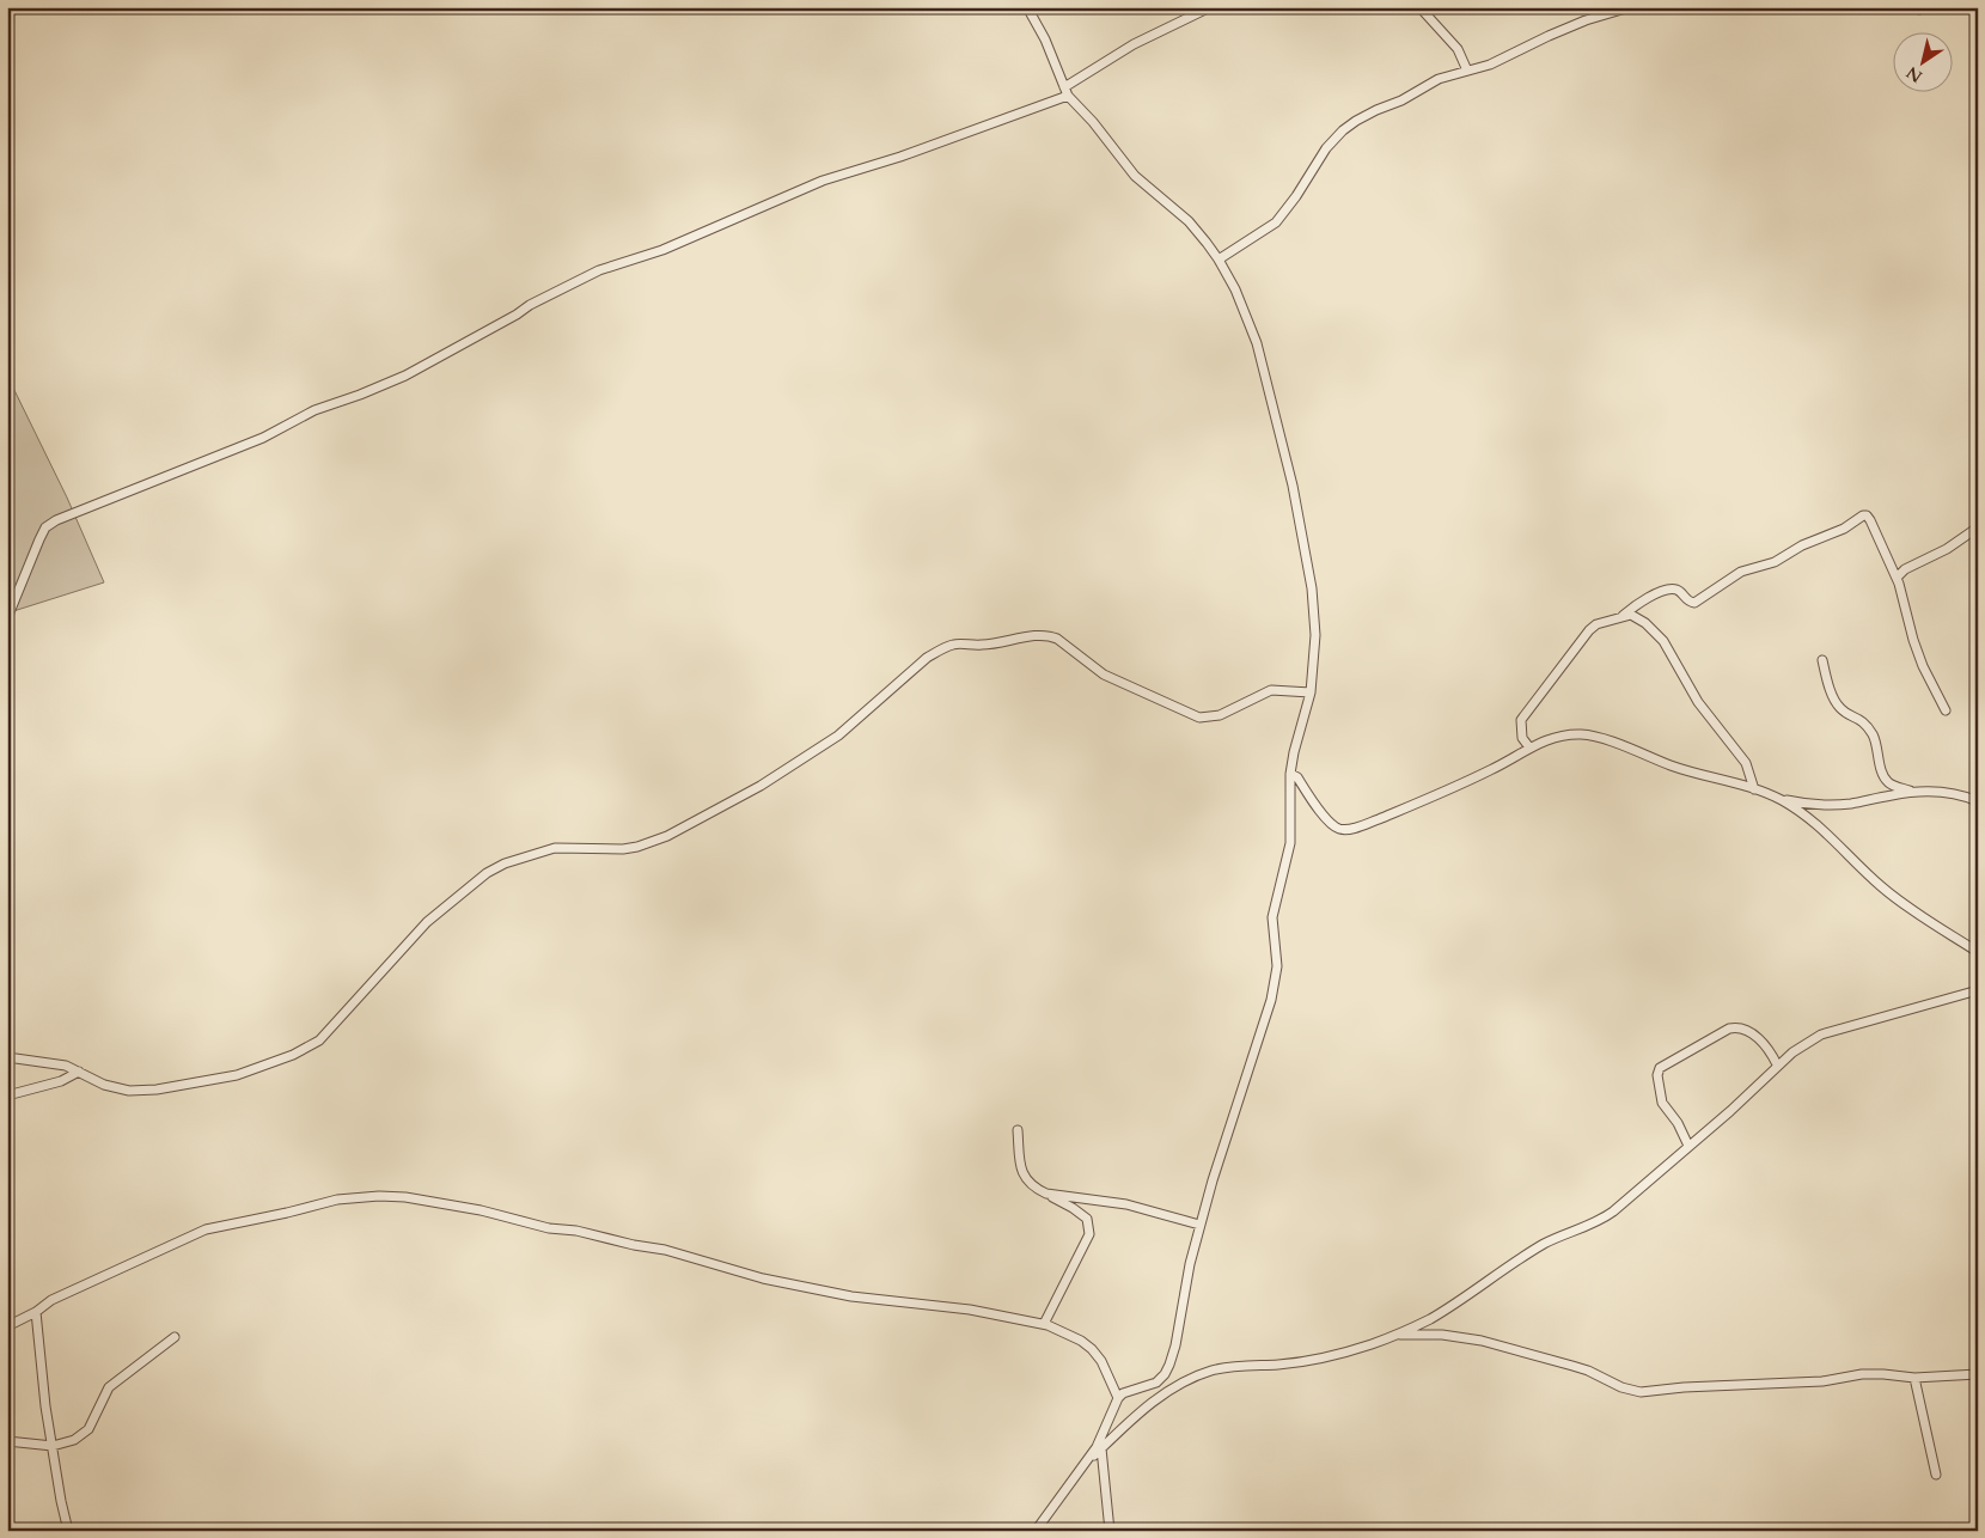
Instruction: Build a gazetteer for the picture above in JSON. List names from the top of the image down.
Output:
{
  "north": "bottom left"
}
